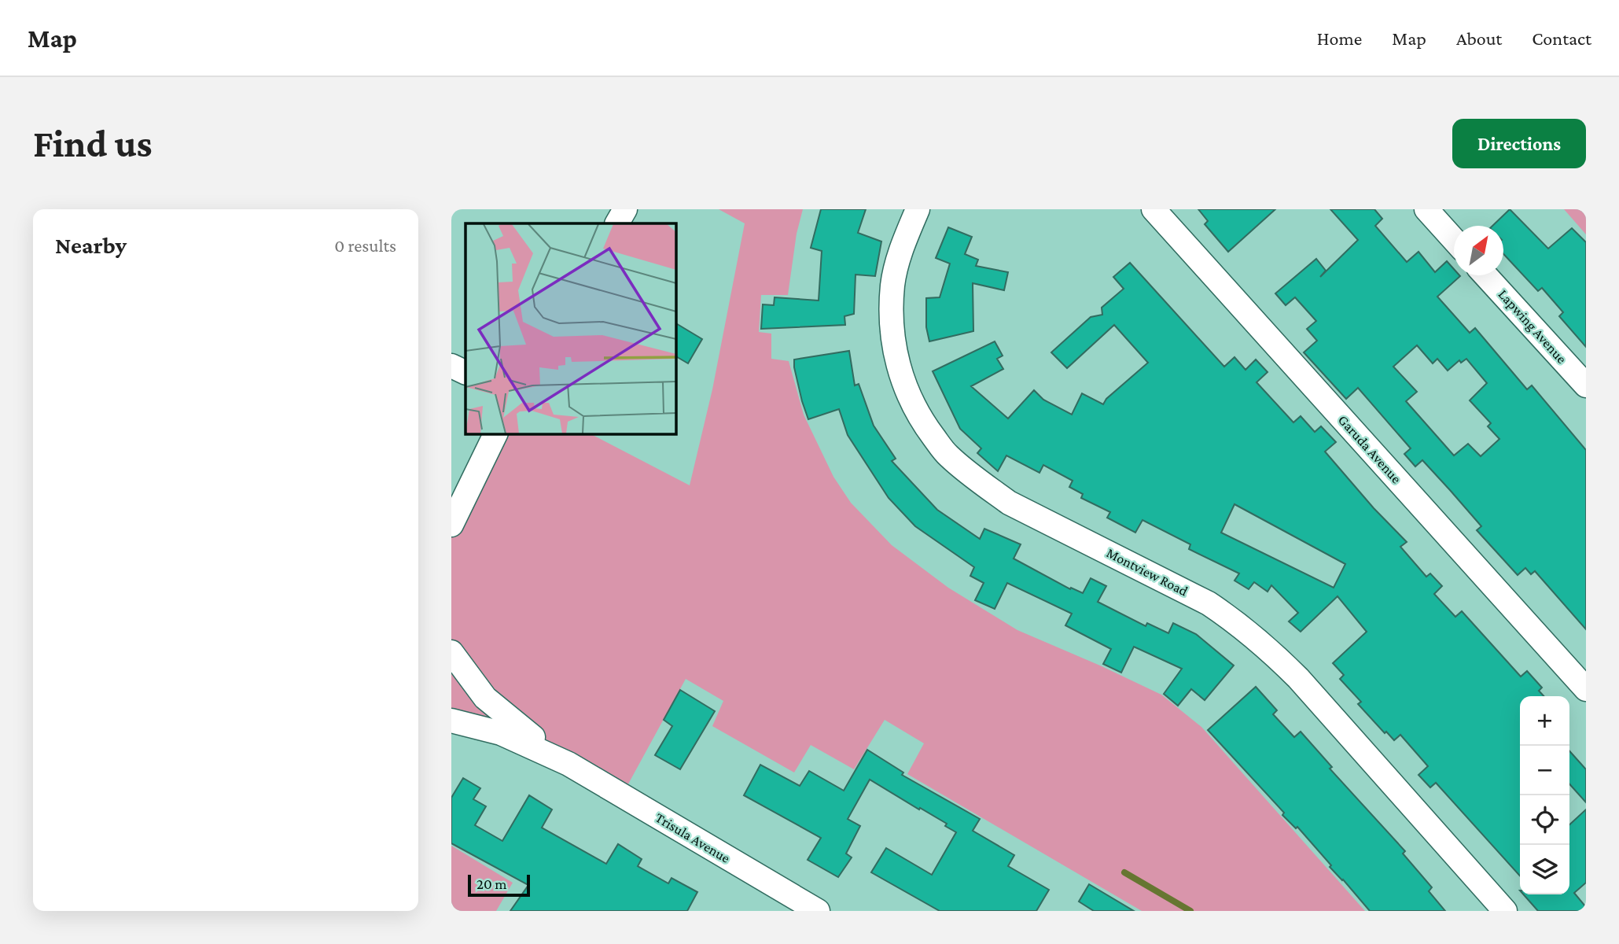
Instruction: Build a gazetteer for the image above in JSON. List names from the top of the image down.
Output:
{
  "streets": {
    "street": [
      "Lapwing Avenue",
      "Garuda Avenue",
      "Montview Road",
      "Trisula Avenue"
    ]
  },
  "scale_bar": "20 m",
  "north": "top right",
  "page": {
    "header": "Map",
    "nav": [
      "Home",
      "Map",
      "About",
      "Contact"
    ],
    "buttons": "Directions",
    "title": "Find us",
    "heading": ["Nearby", "0 results"],
    "map_buttons": ["+", "−"],
    "scale": "20 m"
  }
}
